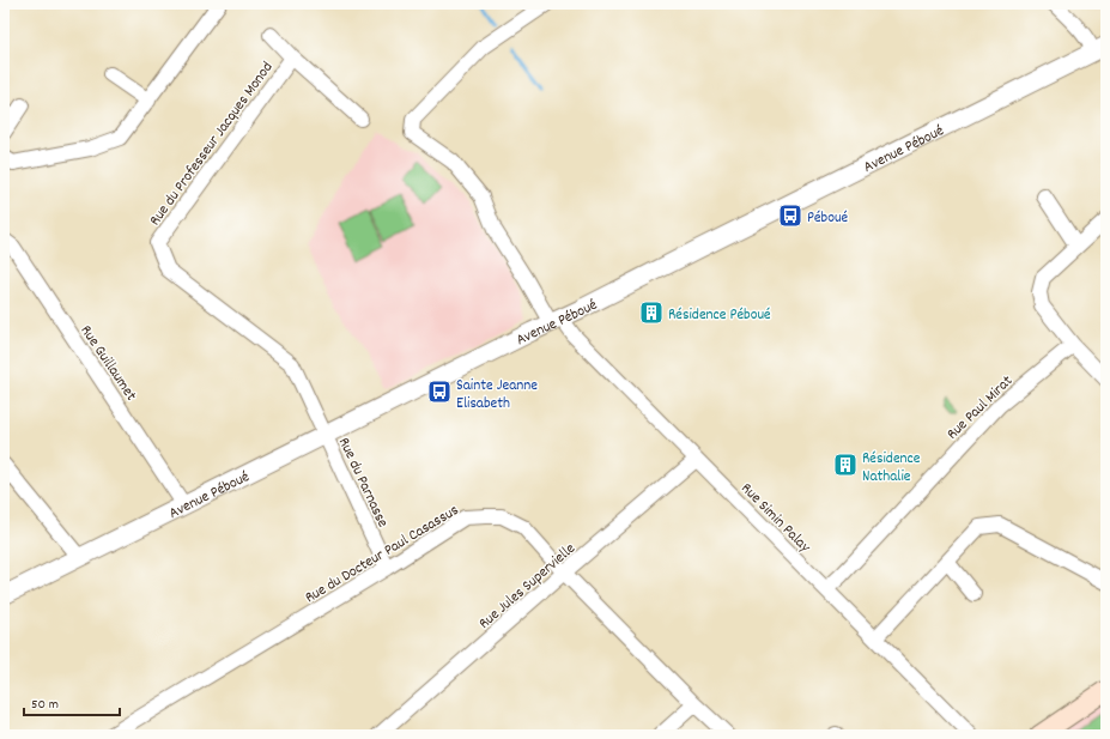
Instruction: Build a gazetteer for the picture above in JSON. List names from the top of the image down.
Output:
{
  "streets": {
    "street": [
      "Rue du Professeur Jacques Monod",
      "Avenue Péboué",
      "Rue Guillaumet",
      "Rue Paul Mirat",
      "Rue du Parnasse",
      "Rue Simin Palay",
      "Rue du Docteur Paul Casassus",
      "Rue Jules Supervielle"
    ]
  },
  "crossings": [
    ["Rue du Professeur Jacques Monod", "Avenue Péboué"],
    ["Rue du Professeur Jacques Monod", "Rue du Parnasse"],
    ["Avenue Péboué", "Rue Guillaumet"],
    ["Avenue Péboué", "Rue du Parnasse"],
    ["Avenue Péboué", "Rue Simin Palay"],
    ["Rue Paul Mirat", "Rue Simin Palay"],
    ["Rue du Parnasse", "Rue du Docteur Paul Casassus"],
    ["Rue Simin Palay", "Rue Jules Supervielle"],
    ["Rue du Docteur Paul Casassus", "Rue Jules Supervielle"]
  ],
  "places": {
    "bus stop": ["Péboué", "Sainte Jeanne Elisabeth"],
    "building": ["Résidence Péboué", "Résidence Nathalie"]
  },
  "scale_bar": "50 m"
}
